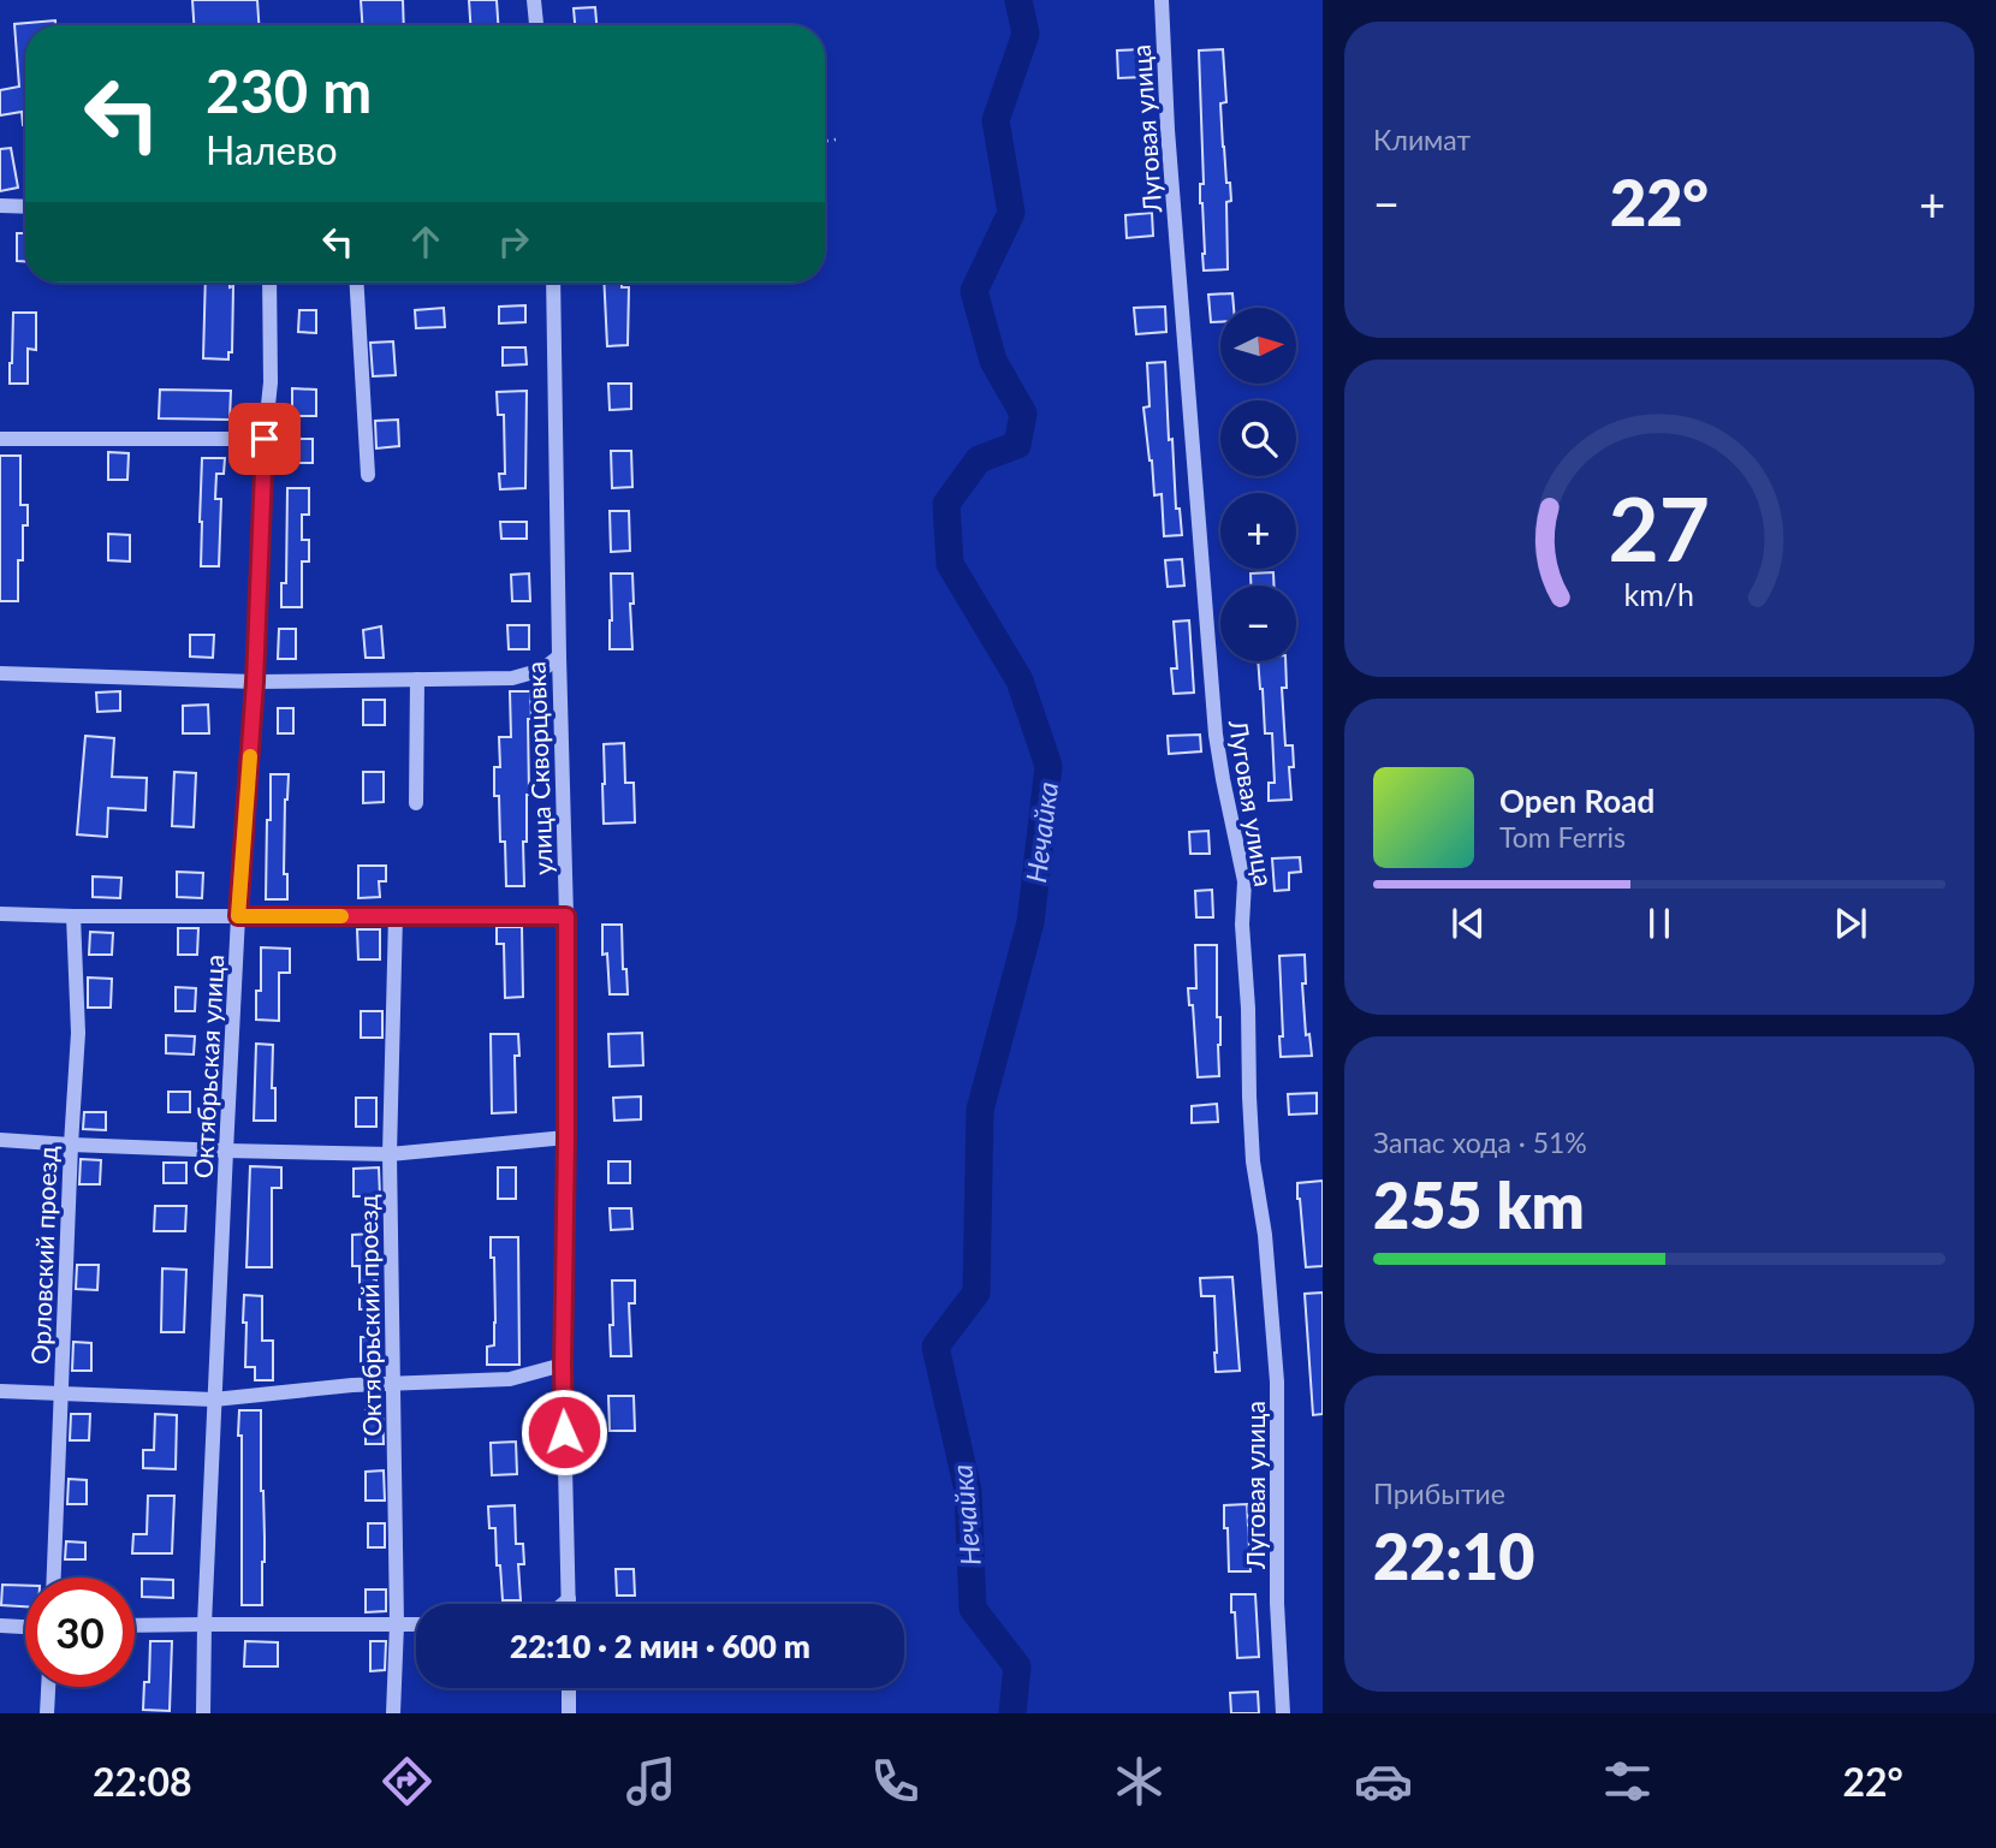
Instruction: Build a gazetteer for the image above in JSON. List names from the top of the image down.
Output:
{
  "streets": {
    "street": [
      "Луговая улица",
      "улица Скворцовка",
      "Октябрьская улица",
      "Орловский проезд",
      "Октябрьский проезд"
    ]
  },
  "water": ["Нечайка"],
  "north": "right",
  "page": {
    "tile": [
      "Климат",
      ["Запас хода · 51%", "255 km"],
      ["Прибытие", "22:10"]
    ],
    "turn": ["230 m", "Налево"],
    "heat": ["−", "22°", "+"],
    "map_buttons": ["+", "−"],
    "song": ["Open Road", "Tom Ferris"],
    "limit": "30",
    "trip": "22:10 · 2 мин · 600 m",
    "tabs": ["22:08", "22°"],
    "gauge": ["27", "km/h"]
  }
}
